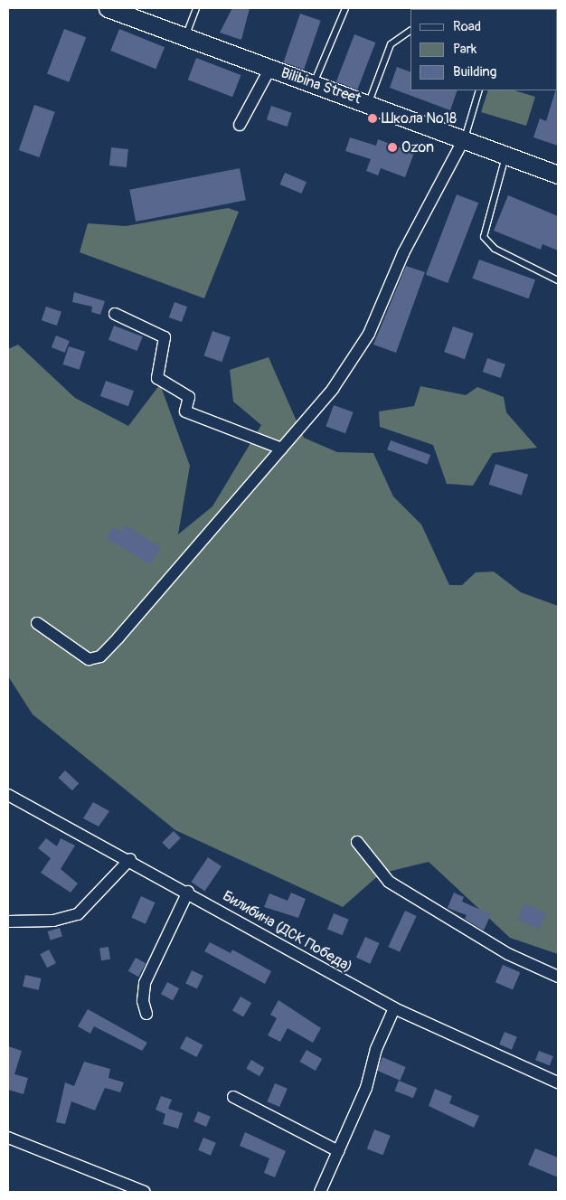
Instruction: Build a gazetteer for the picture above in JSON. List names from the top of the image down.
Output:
{
  "streets": {
    "main road": ["Bilibina Street"],
    "street": ["Билибина (ДСК Победа)"]
  },
  "places": ["Школа №18", "Ozon"],
  "legend": ["Road", "Park", "Building"]
}
